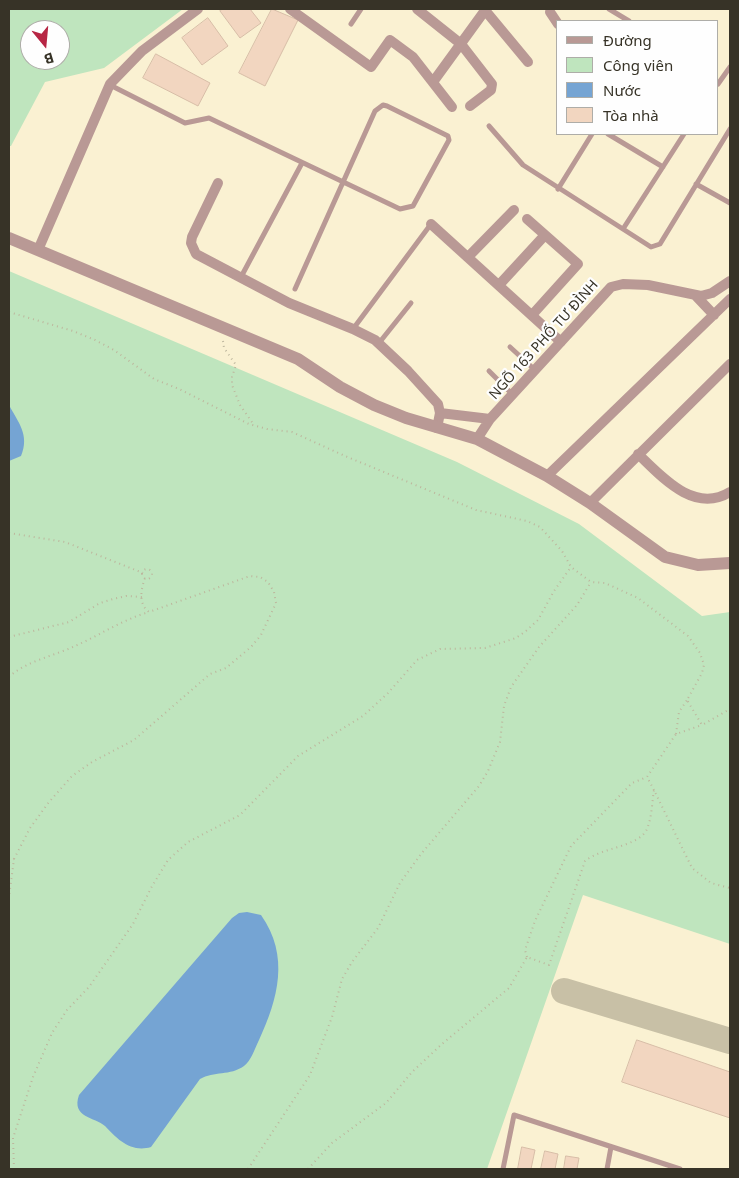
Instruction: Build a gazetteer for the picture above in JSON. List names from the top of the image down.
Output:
{
  "streets": {
    "street": ["NGÕ 163 PHỐ TƯ ĐÌNH"]
  },
  "legend": [
    "Đường",
    "Công viên",
    "Nước",
    "Tòa nhà"
  ],
  "north": "bottom"
}
